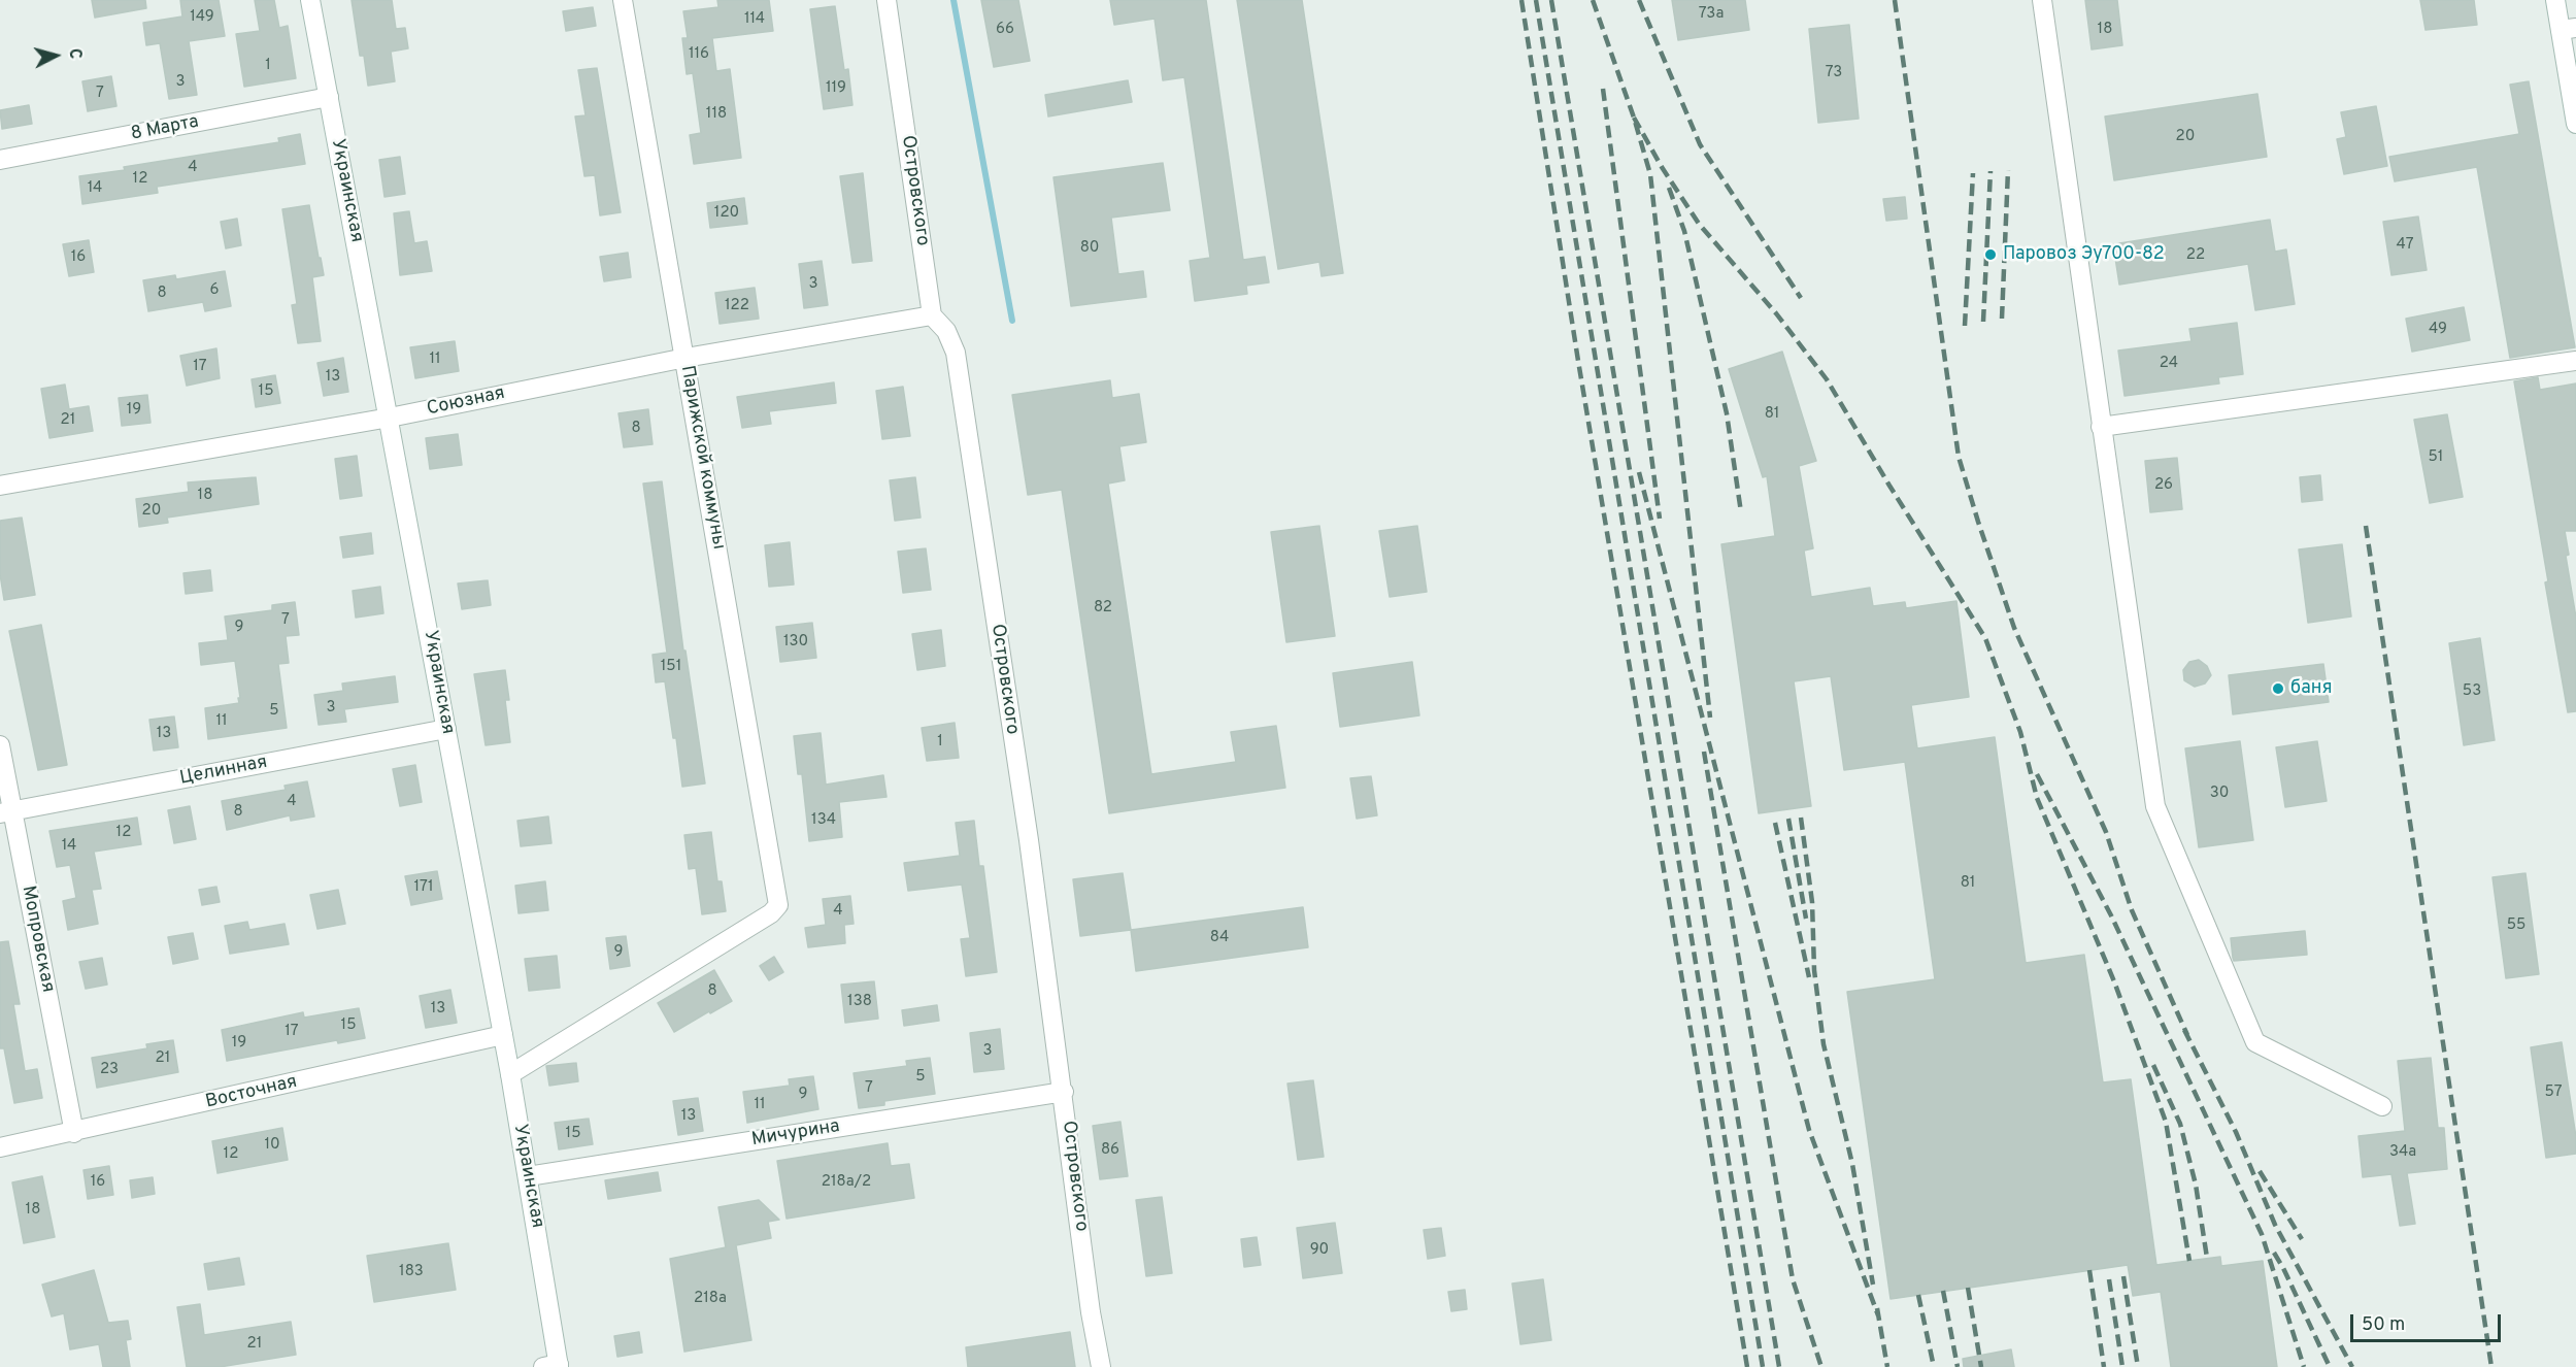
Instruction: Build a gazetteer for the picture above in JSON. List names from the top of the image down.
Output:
{
  "streets": {
    "street": [
      "8 Марта",
      "Украинская",
      "Островского",
      "Союзная",
      "Парижской коммуны",
      "Целинная",
      "Мопровская",
      "Восточная",
      "Мичурина"
    ]
  },
  "crossings": [
    ["8 Марта", "Украинская"],
    ["Украинская", "Союзная"],
    ["Украинская", "Парижской коммуны"],
    ["Украинская", "Целинная"],
    ["Украинская", "Восточная"],
    ["Украинская", "Мичурина"],
    ["Островского", "Союзная"],
    ["Островского", "Мичурина"],
    ["Союзная", "Парижской коммуны"],
    ["Целинная", "Мопровская"],
    ["Мопровская", "Восточная"]
  ],
  "places": ["Паровоз Эу700-82", "баня"],
  "house_numbers": [
    "73а",
    "149",
    "114",
    "66",
    "18",
    "116",
    "1",
    "73",
    "3",
    "119",
    "7",
    "118",
    "20",
    "4",
    "12",
    "14",
    "120",
    "47",
    "80",
    "22",
    "16",
    "3",
    "6",
    "8",
    "122",
    "49",
    "11",
    "24",
    "17",
    "13",
    "15",
    "19",
    "81",
    "21",
    "8",
    "51",
    "26",
    "18",
    "20",
    "82",
    "7",
    "9",
    "130",
    "151",
    "53",
    "3",
    "5",
    "11",
    "13",
    "1",
    "30",
    "4",
    "8",
    "134",
    "12",
    "14",
    "81",
    "171",
    "4",
    "55",
    "84",
    "9",
    "8",
    "138",
    "13",
    "15",
    "17",
    "19",
    "3",
    "21",
    "23",
    "5",
    "7",
    "57",
    "9",
    "11",
    "13",
    "15",
    "10",
    "86",
    "34а",
    "12",
    "16",
    "218а/2",
    "18",
    "90",
    "183",
    "218а",
    "21"
  ],
  "scale_bar": "50 m",
  "north": "right"
}
